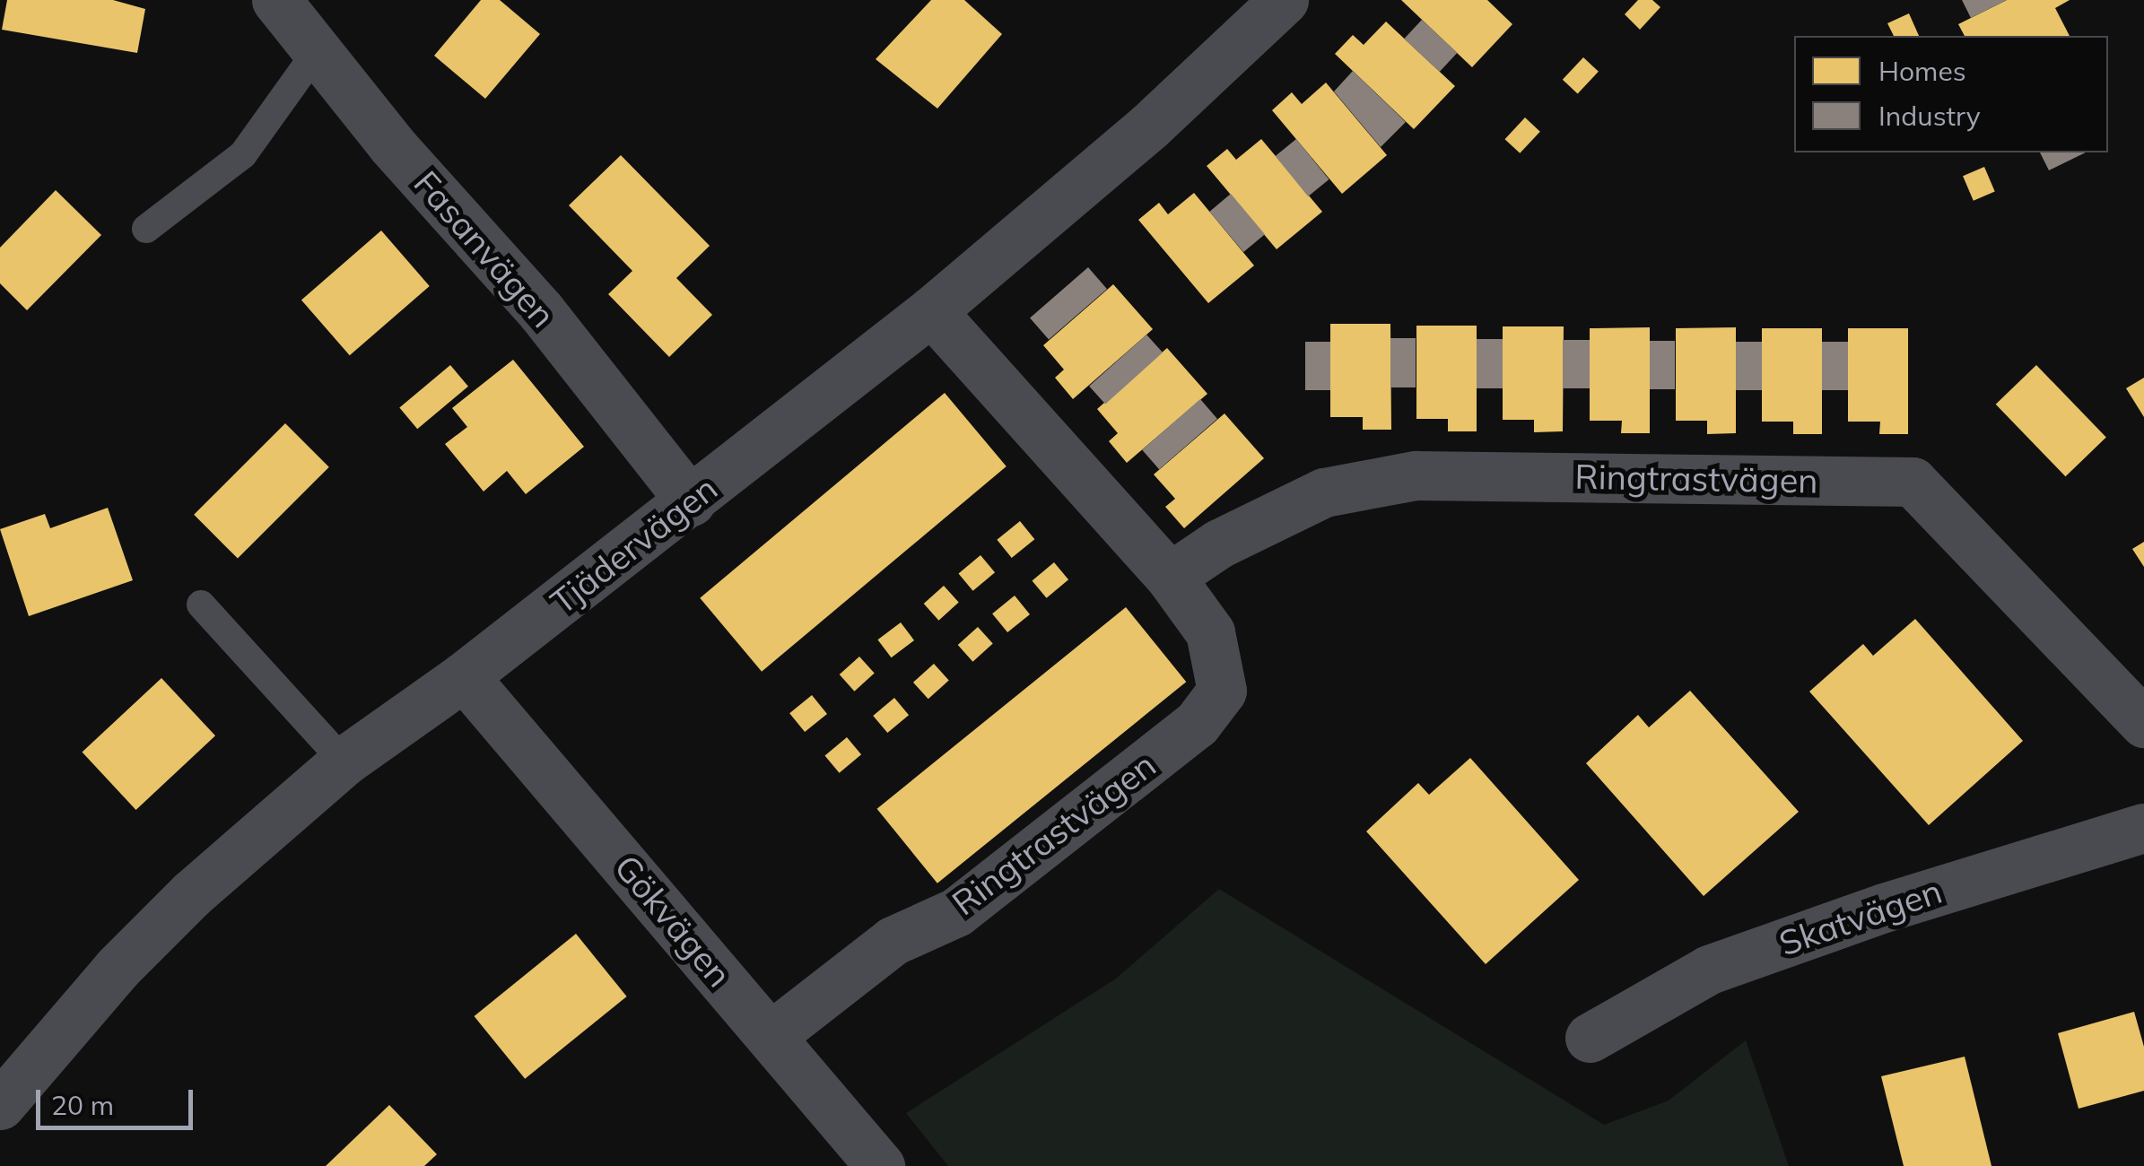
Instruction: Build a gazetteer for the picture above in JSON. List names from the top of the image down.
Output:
{
  "streets": {
    "street": [
      "Fasanvägen",
      "Ringtrastvägen",
      "Tjädervägen",
      "Skatvägen",
      "Gökvägen"
    ]
  },
  "crossings": [
    ["Fasanvägen", "Tjädervägen"],
    ["Ringtrastvägen", "Tjädervägen"],
    ["Ringtrastvägen", "Gökvägen"],
    ["Tjädervägen", "Gökvägen"]
  ],
  "legend": ["Homes", "Industry"],
  "scale_bar": "20 m"
}
